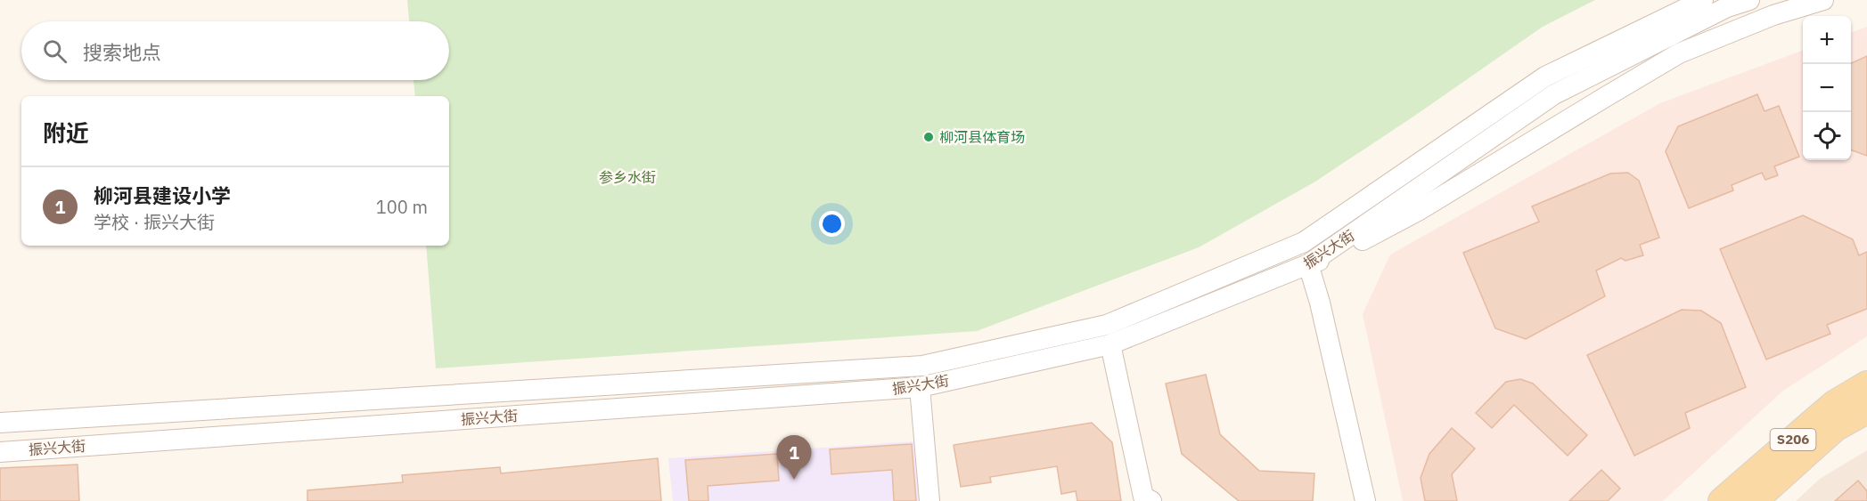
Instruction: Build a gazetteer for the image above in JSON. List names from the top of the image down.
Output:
{
  "streets": {
    "main road": ["S206"],
    "street": ["振兴大街"]
  },
  "parks": ["参乡水街"],
  "places": ["柳河县体育场"],
  "page": {
    "map_buttons": ["+", "−"],
    "search": "搜索地点",
    "heading": "附近",
    "list": [
      {
        "mark": "1",
        "name": "柳河县建设小学",
        "note": "学校 · 振兴大街",
        "value": "100 m"
      }
    ],
    "pins": "1"
  }
}
